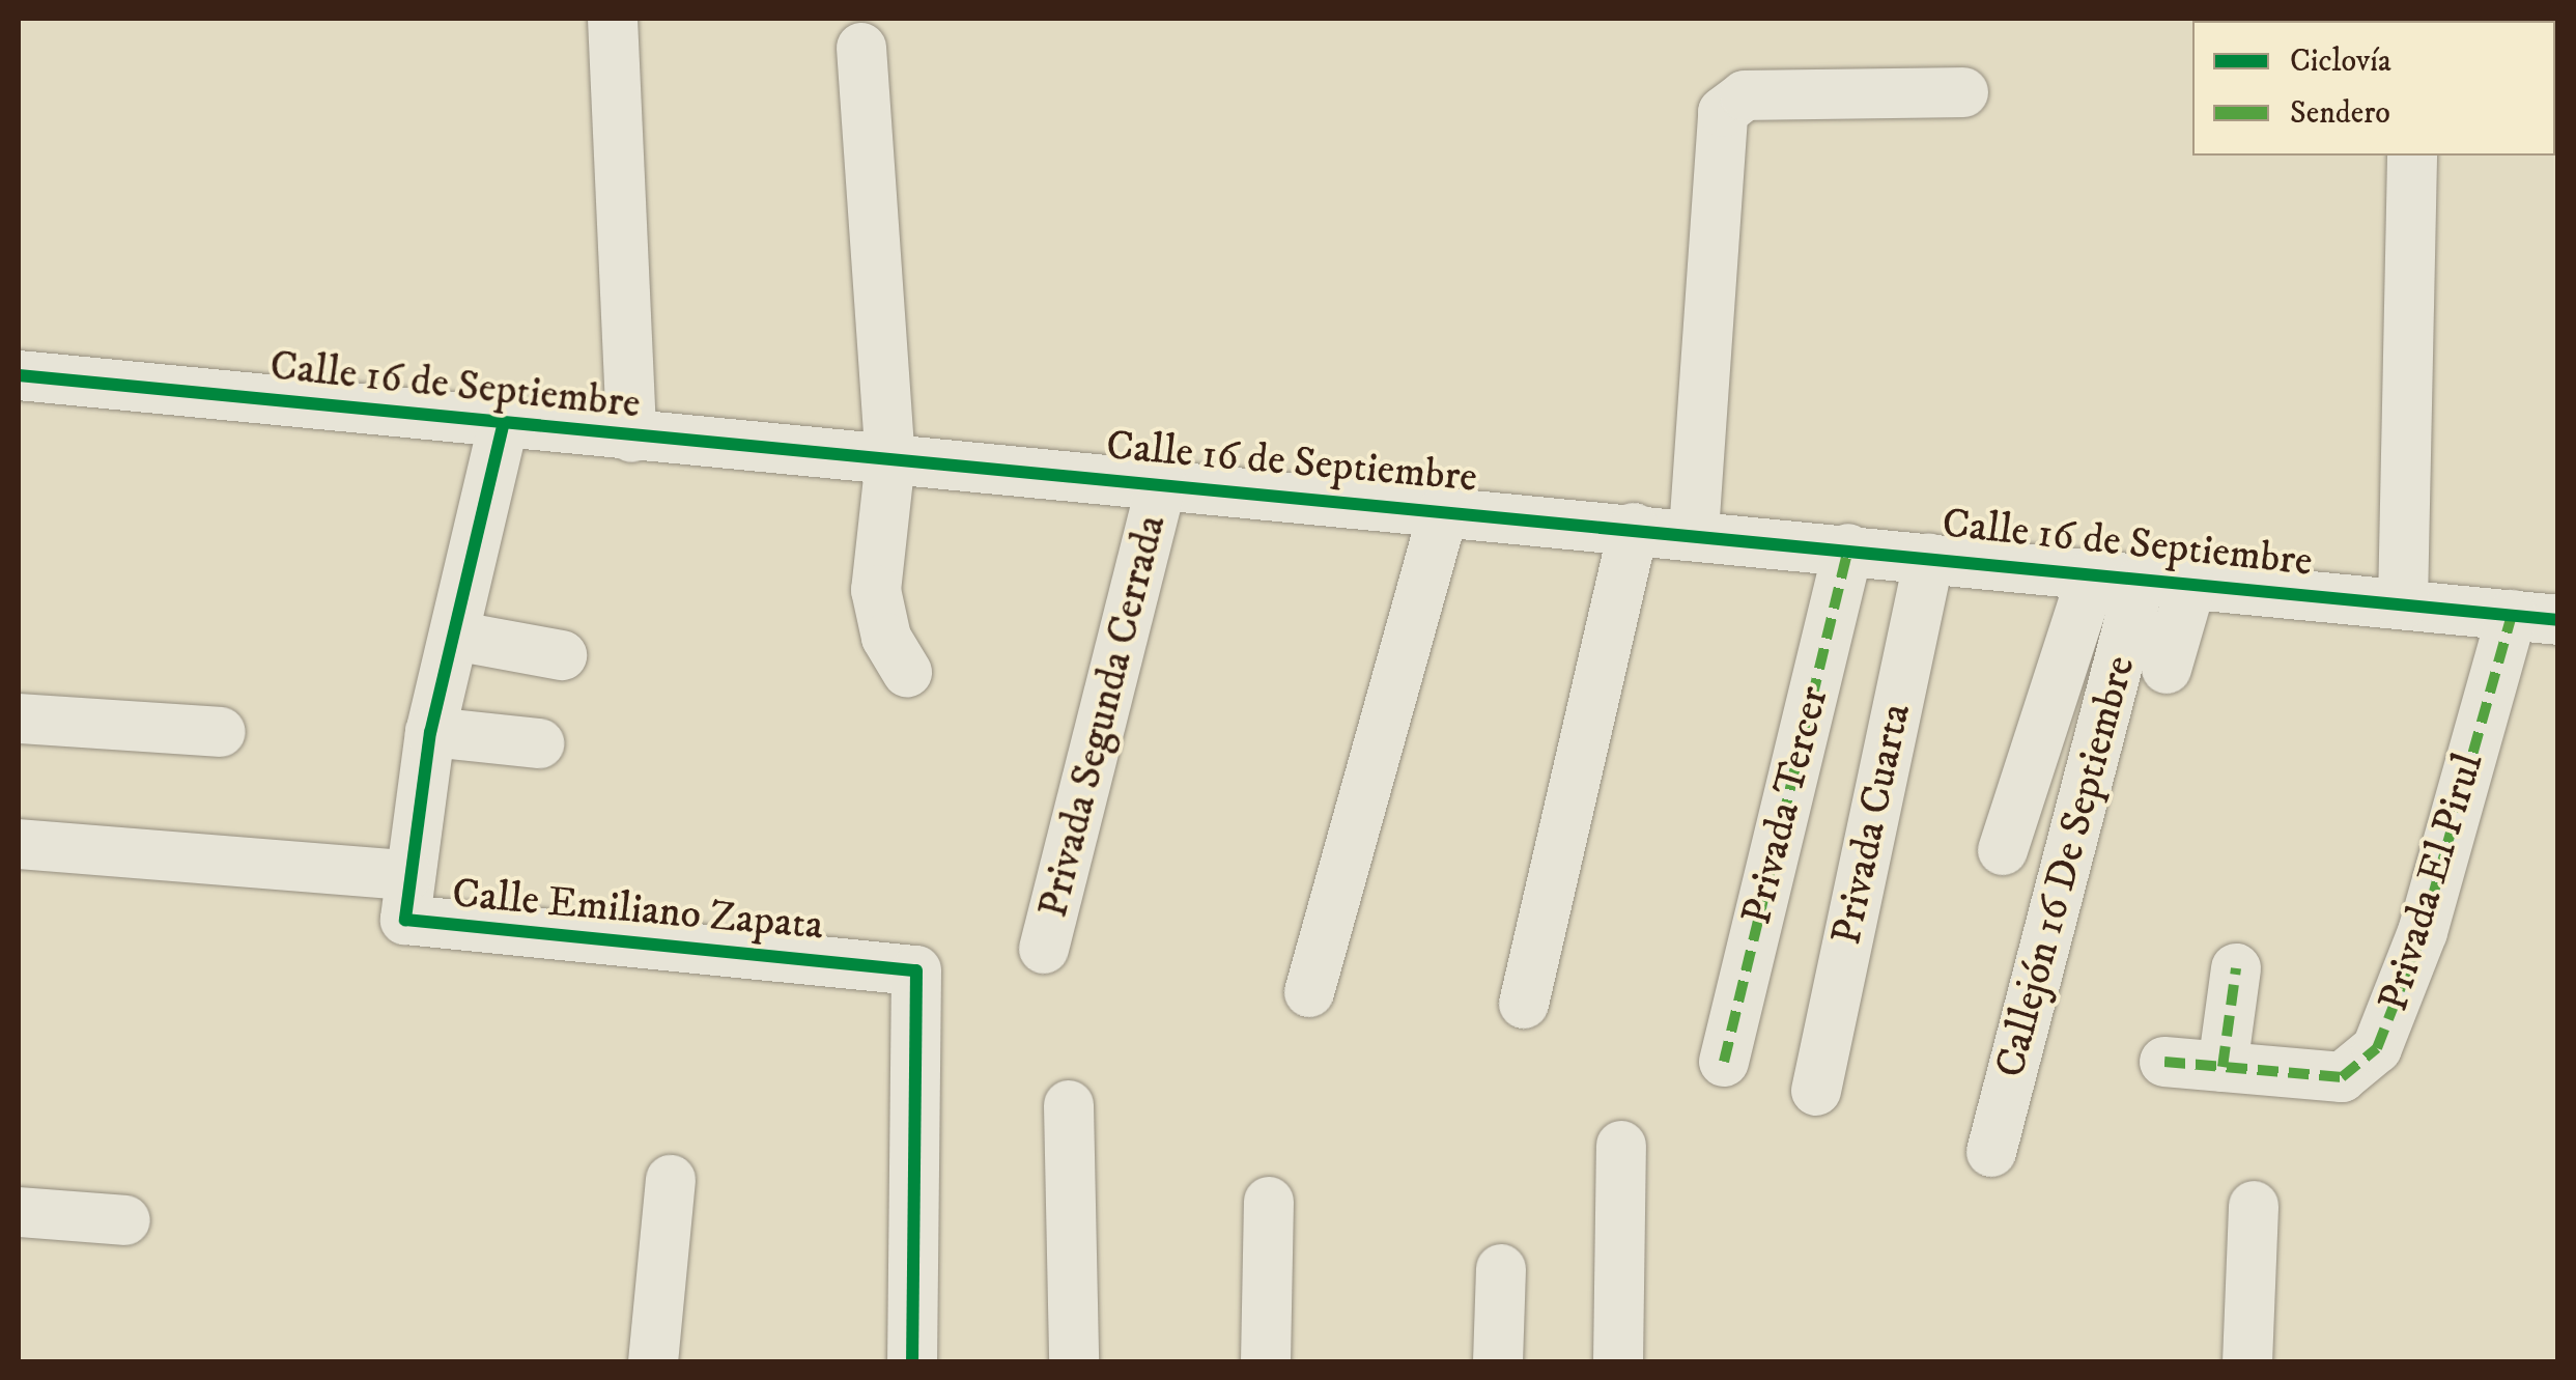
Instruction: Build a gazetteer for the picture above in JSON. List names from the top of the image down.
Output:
{
  "streets": {
    "street": [
      "Calle 16 de Septiembre",
      "Privada Segunda Cerrada",
      "Privada Tercer",
      "Privada Cuarta",
      "Callejón 16 De Septiembre",
      "Privada El Pirul",
      "Calle Emiliano Zapata"
    ]
  },
  "crossings": [
    ["Calle 16 de Septiembre", "Privada Segunda Cerrada"],
    ["Calle 16 de Septiembre", "Privada Tercer"],
    ["Calle 16 de Septiembre", "Privada Cuarta"],
    ["Calle 16 de Septiembre", "Callejón 16 De Septiembre"],
    ["Calle 16 de Septiembre", "Privada El Pirul"],
    ["Calle 16 de Septiembre", "Calle Emiliano Zapata"]
  ],
  "legend": ["Ciclovía", "Sendero"]
}
